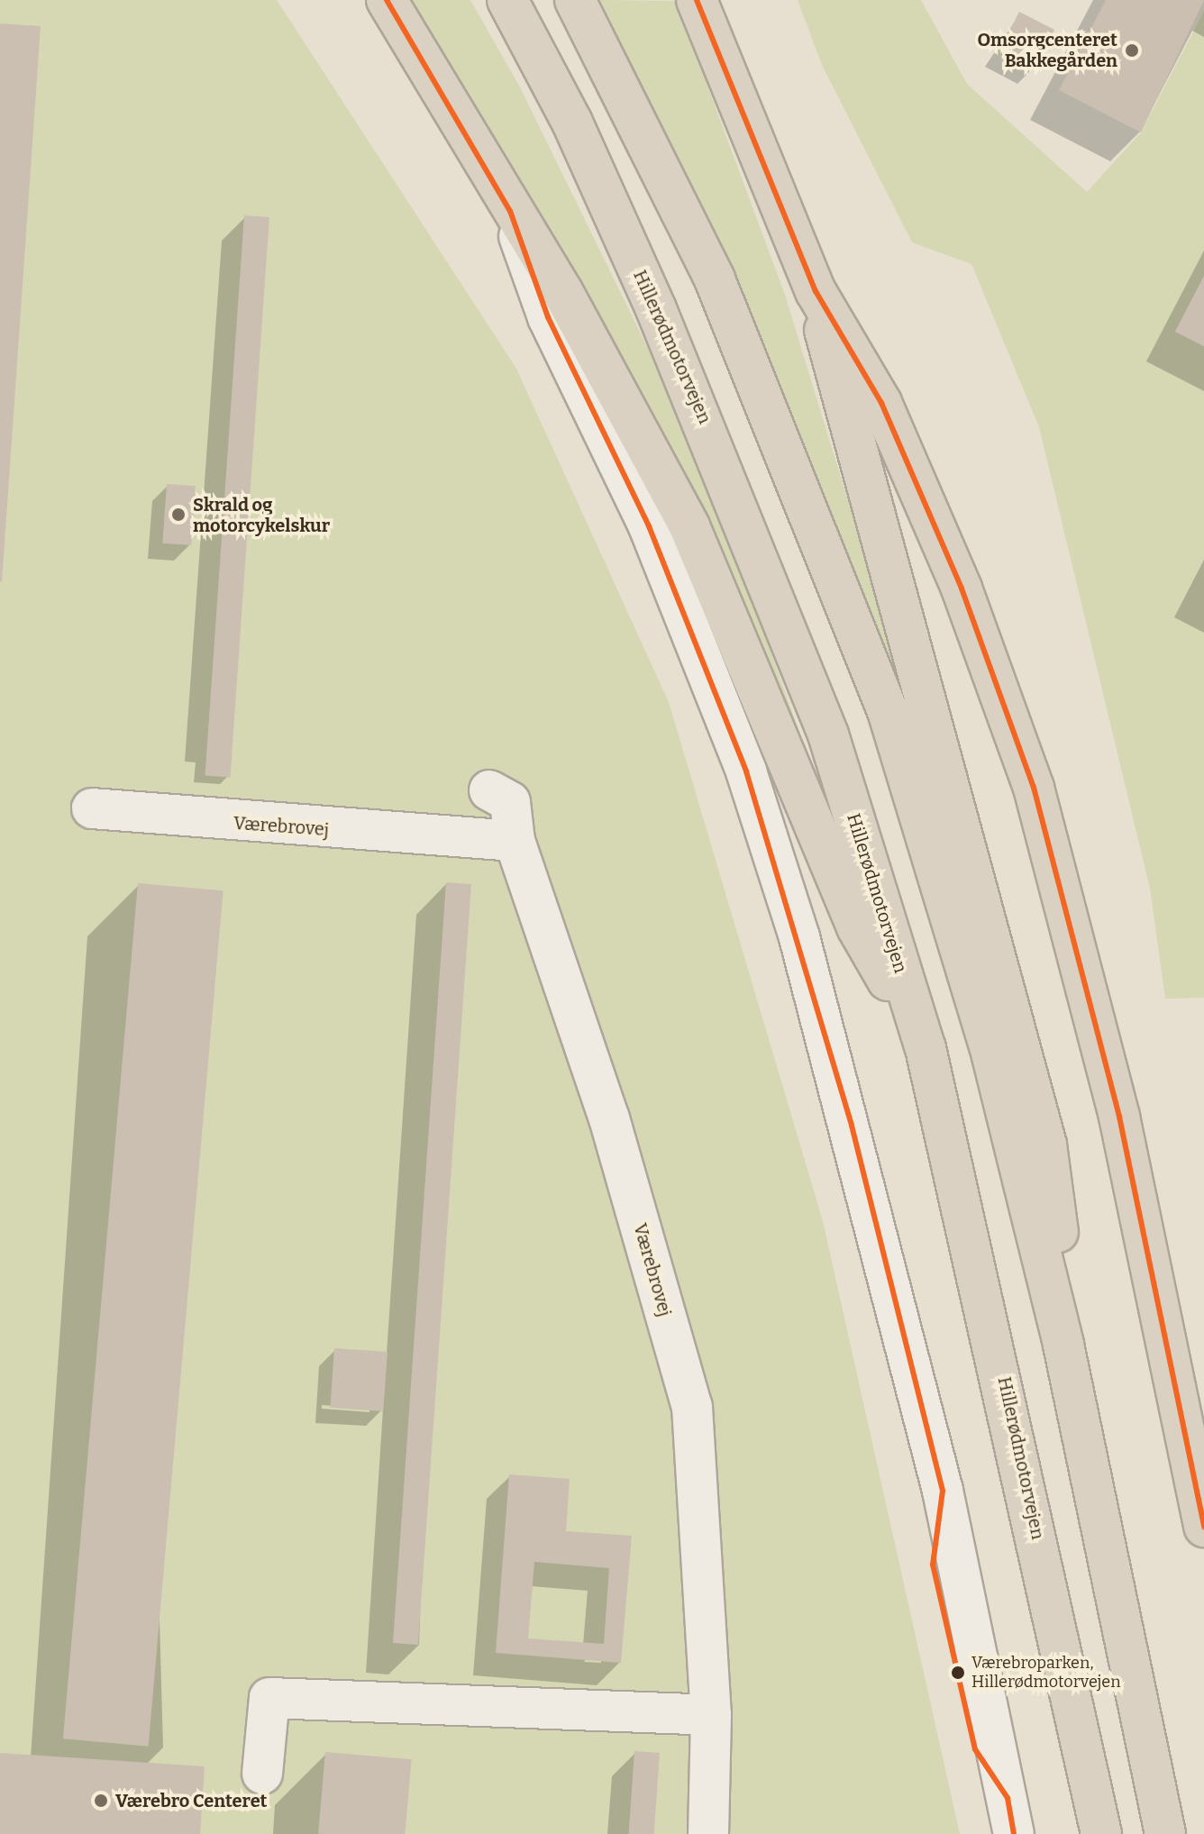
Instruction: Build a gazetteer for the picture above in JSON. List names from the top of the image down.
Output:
{
  "streets": {
    "highway": ["Hillerødmotorvejen"],
    "street": ["Værebrovej"]
  },
  "places": [
    "Omsorgcenteret Bakkegården",
    "Skrald og motorcykelskur",
    "Værebroparken, Hillerødmotorvejen",
    "Værebro Centeret"
  ]
}
